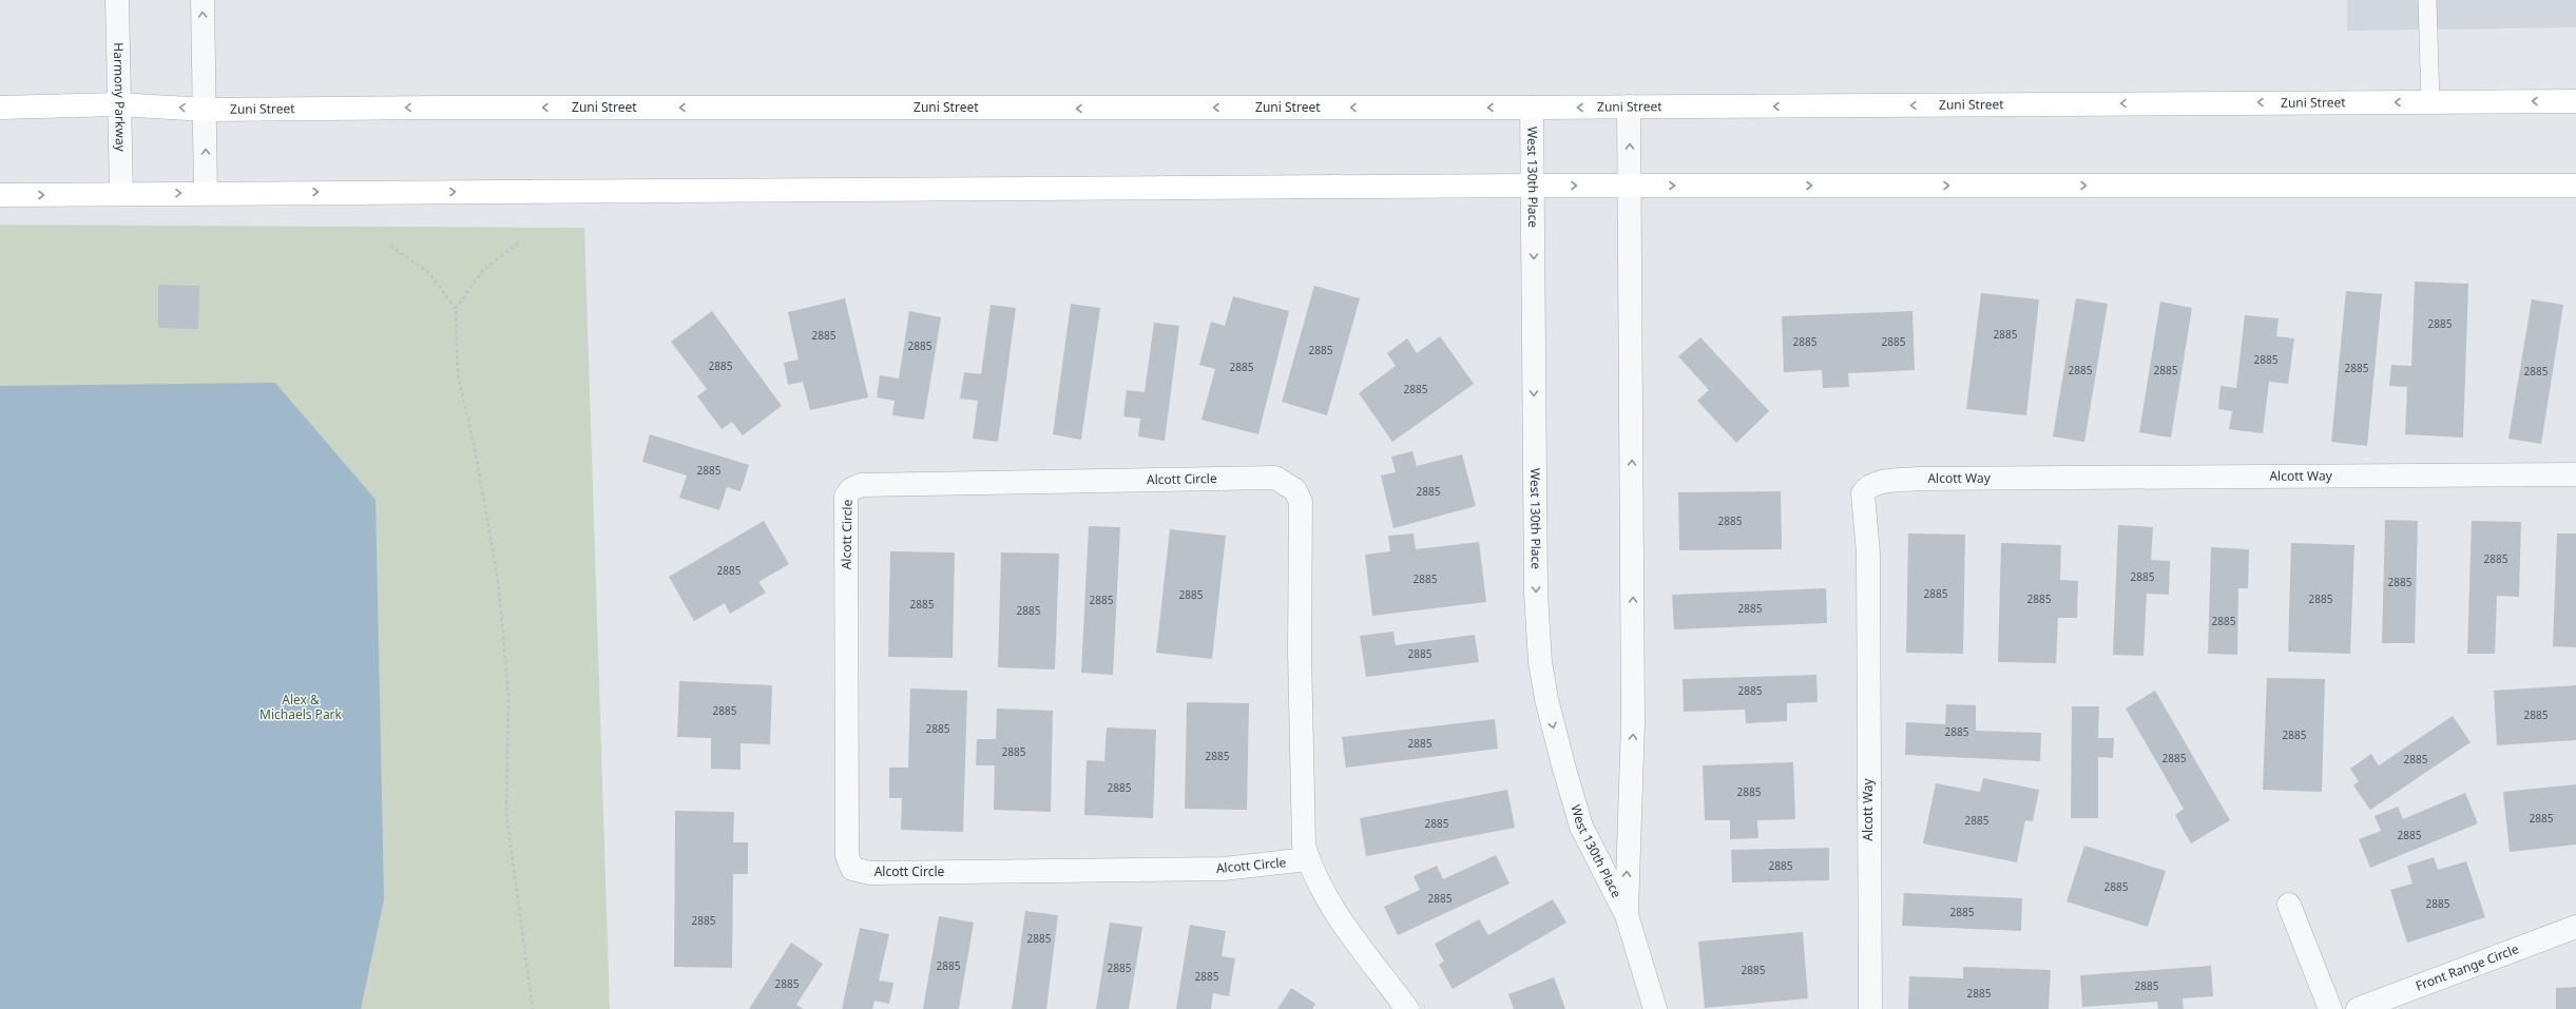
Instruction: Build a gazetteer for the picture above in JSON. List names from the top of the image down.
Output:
{
  "streets": {
    "main road": ["Zuni Street"],
    "street": [
      "Harmony Parkway",
      "West 130th Place",
      "Alcott Way",
      "Alcott Circle",
      "Front Range Circle"
    ]
  },
  "crossings": [
    ["Harmony Parkway", "Zuni Street"],
    ["Zuni Street", "West 130th Place"]
  ],
  "parks": ["Alex & Michaels Park"],
  "house_numbers": [
    "2885",
    "2885",
    "2885",
    "2885",
    "2885",
    "2885",
    "2885",
    "2885",
    "2885",
    "2885",
    "2885",
    "2885",
    "2885",
    "2885",
    "2885",
    "2885",
    "2885",
    "2885",
    "2885",
    "2885",
    "2885",
    "2885",
    "2885",
    "2885",
    "2885",
    "2885",
    "2885",
    "2885",
    "2885",
    "2885",
    "2885",
    "2885",
    "2885",
    "2885",
    "2885",
    "2885",
    "2885",
    "2885",
    "2885",
    "2885",
    "2885",
    "2885",
    "2885",
    "2885",
    "2885",
    "2885",
    "2885",
    "2885",
    "2885",
    "2885",
    "2885",
    "2885",
    "2885",
    "2885",
    "2885",
    "2885",
    "2885",
    "2885",
    "2885",
    "2885",
    "2885",
    "2885",
    "2885",
    "2885"
  ]
}
